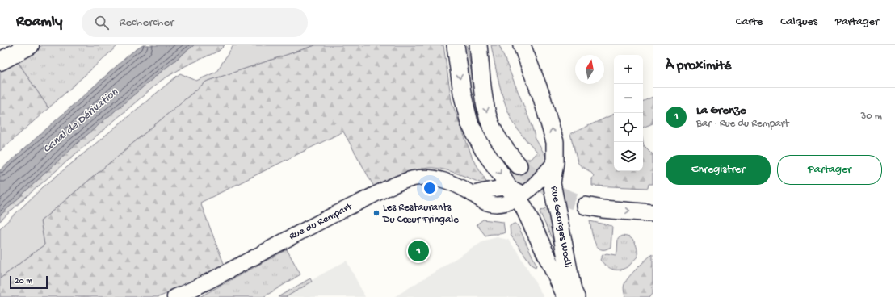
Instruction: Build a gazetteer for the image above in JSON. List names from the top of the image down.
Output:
{
  "streets": {
    "main road": ["Rue Georges Wodli"],
    "street": ["Rue du Rempart"]
  },
  "crossings": [
    ["Rue du Rempart", "Rue Georges Wodli"]
  ],
  "water": ["Canal de Dérivation"],
  "places": ["Les Restaurants Du Cœur Fringale"],
  "scale_bar": "20 m",
  "north": "top",
  "page": {
    "header": "Roamly",
    "search": "Rechercher",
    "nav": ["Carte", "Calques", "Partager"],
    "heading": "À proximité",
    "map_buttons": ["+", "−"],
    "list": [
      {
        "mark": "1",
        "name": "La Grenze",
        "note": "Bar · Rue du Rempart",
        "value": "30 m"
      }
    ],
    "buttons": ["Enregistrer", "Partager"],
    "pins": "1",
    "scale": "20 m"
  }
}
